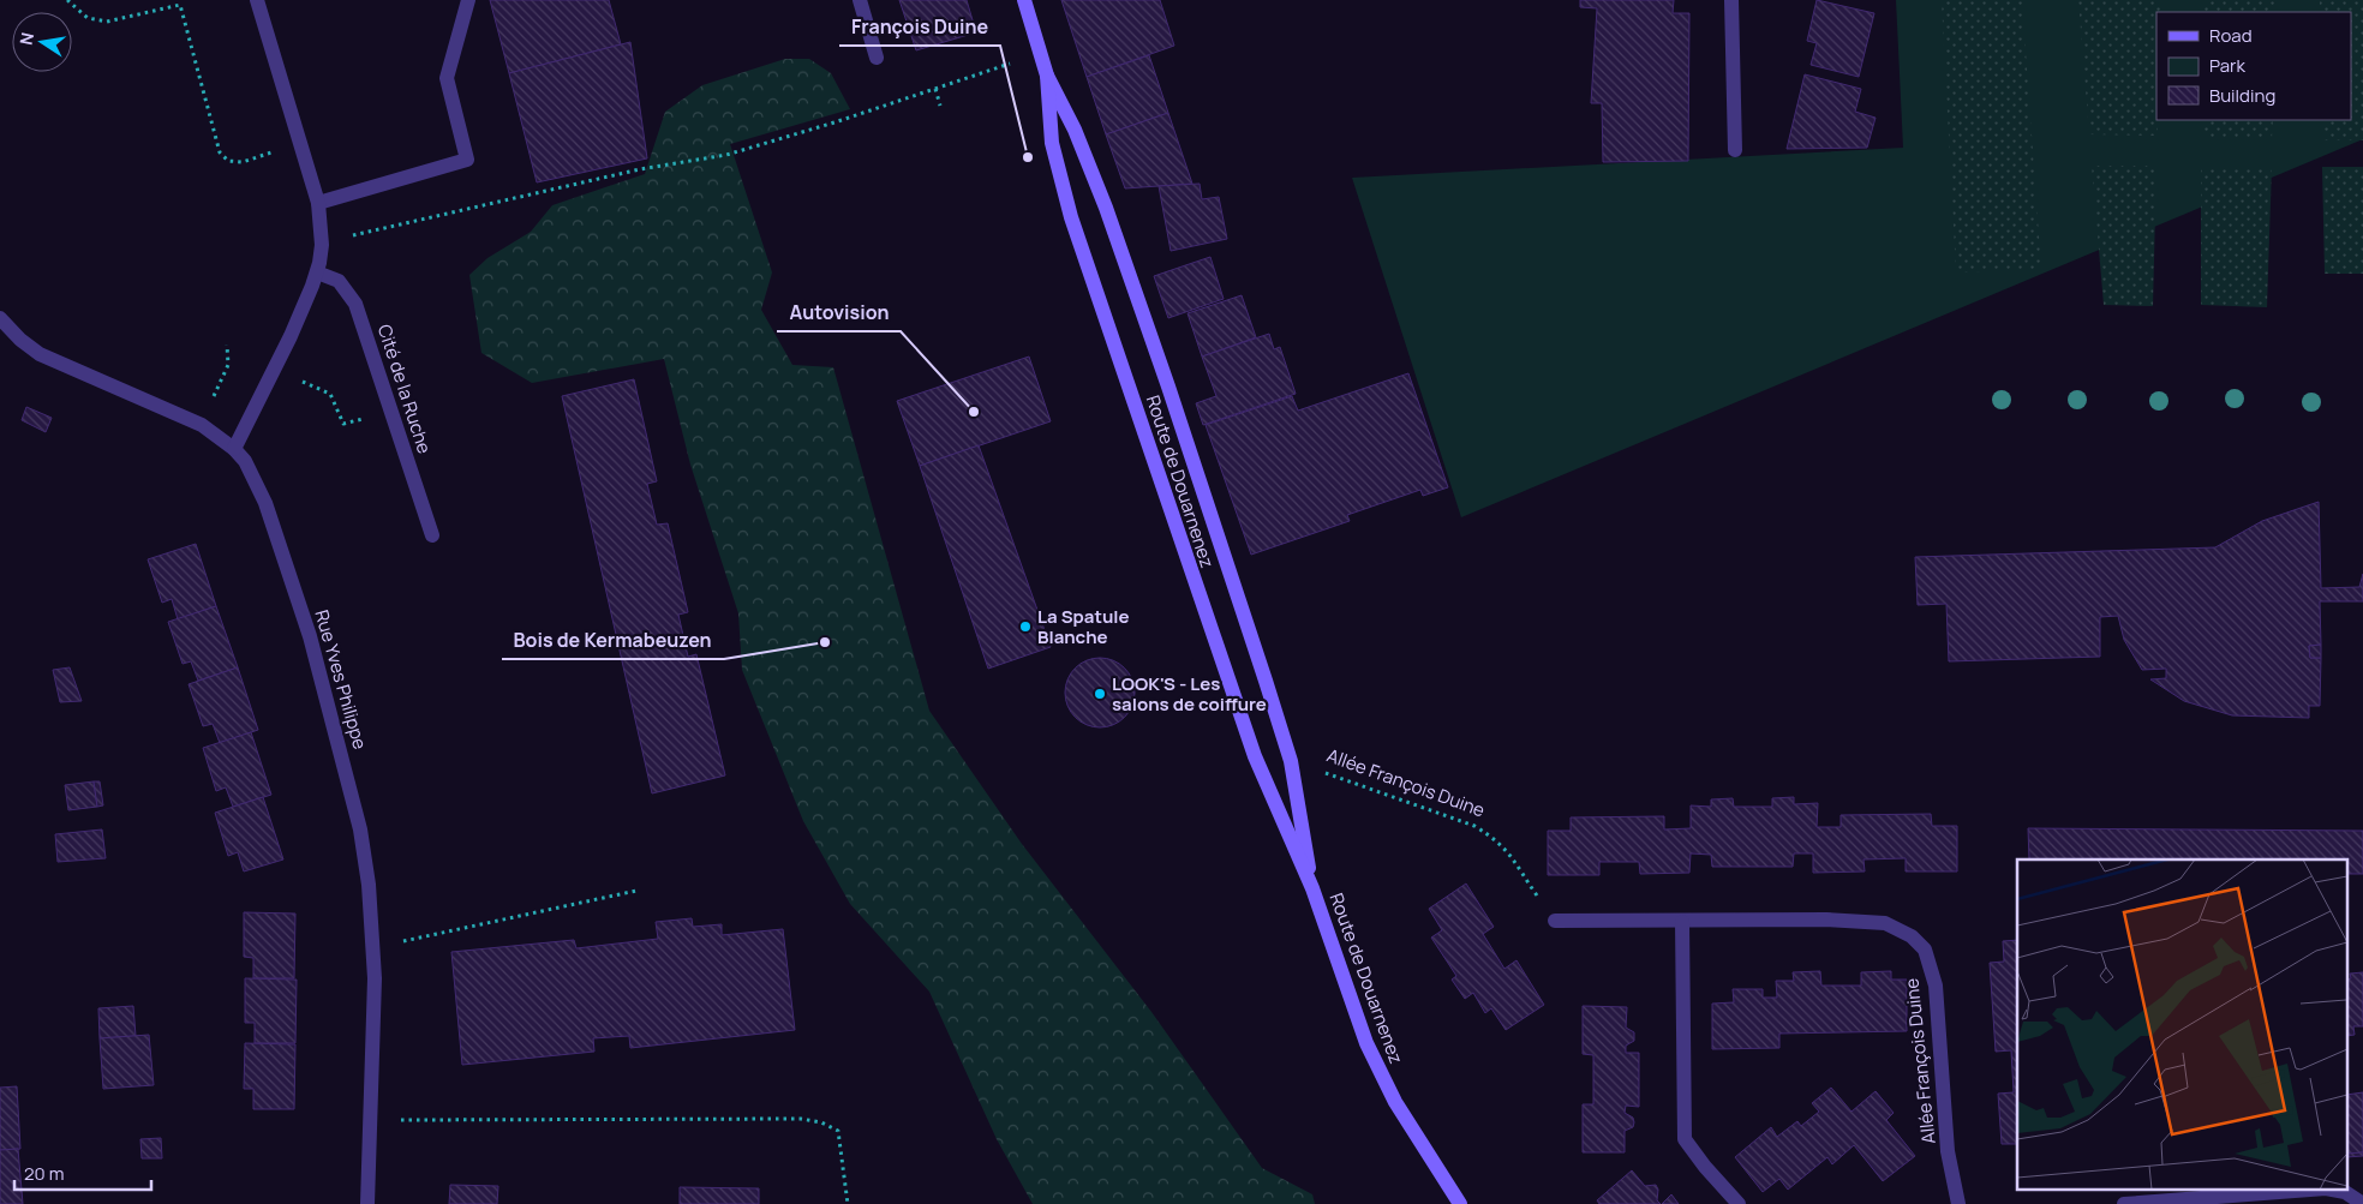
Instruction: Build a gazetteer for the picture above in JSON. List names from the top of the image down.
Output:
{
  "streets": {
    "main road": ["Route de Douarnenez"],
    "street": ["Cité de la Ruche", "Rue Yves Philippe", "Allée François Duine"]
  },
  "crossings": [
    ["Route de Douarnenez", "Allée François Duine"]
  ],
  "places": [
    "François Duine",
    "Autovision",
    "La Spatule Blanche",
    "Bois de Kermabeuzen",
    "LOOK'S - Les salons de coiffure"
  ],
  "legend": ["Road", "Park", "Building"],
  "scale_bar": "20 m",
  "north": "left"
}
